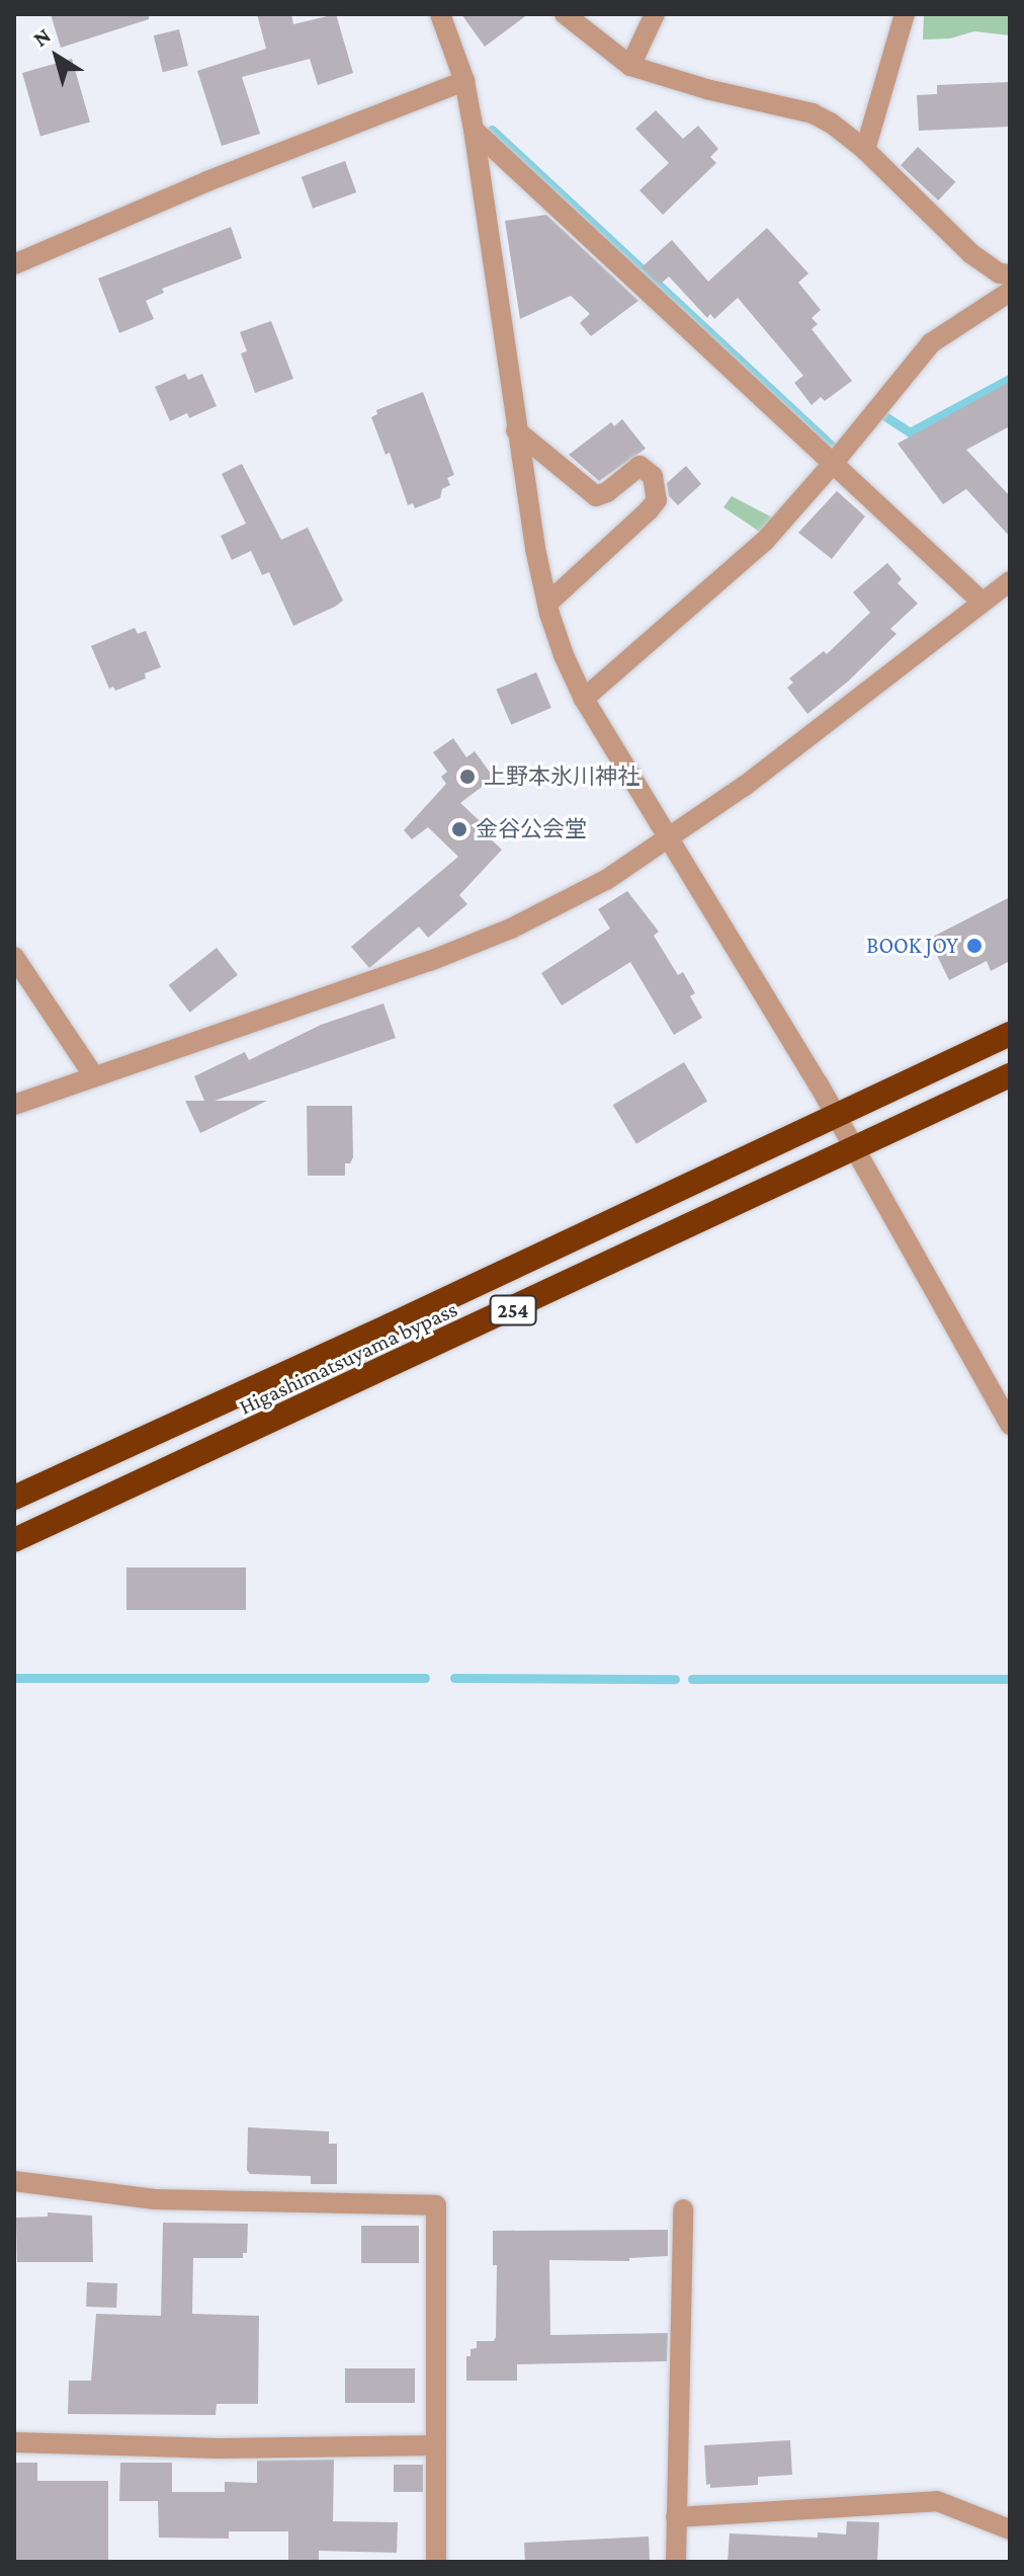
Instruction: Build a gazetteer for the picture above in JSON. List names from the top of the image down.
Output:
{
  "streets": {
    "highway": ["254", "Higashimatsuyama bypass"]
  },
  "places": ["上野本氷川神社", "金谷公会堂", "BOOK JOY"],
  "north": "top left"
}
